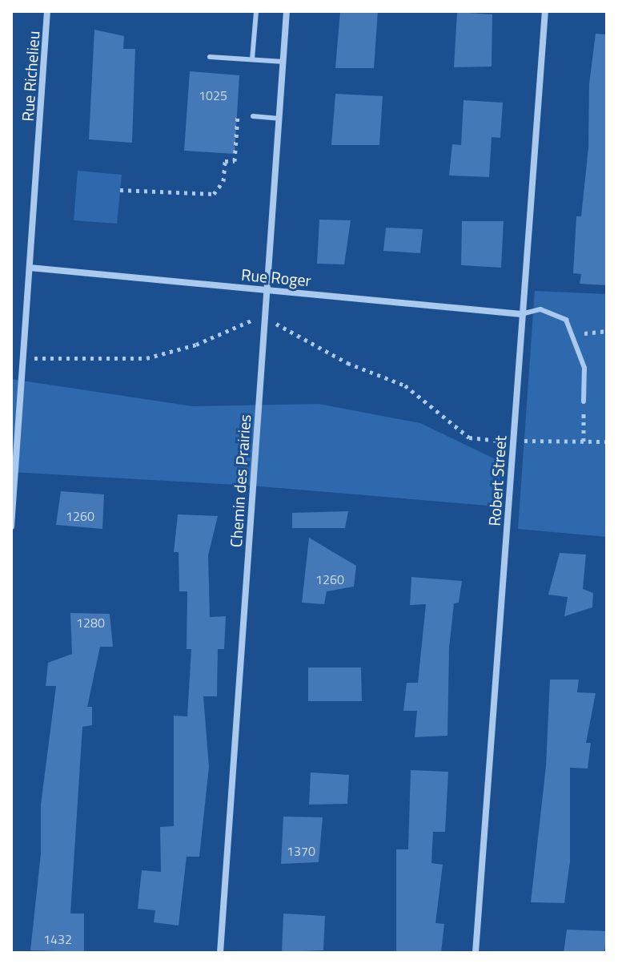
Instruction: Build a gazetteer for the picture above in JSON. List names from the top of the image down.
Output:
{
  "streets": {
    "street": [
      "Rue Richelieu",
      "Rue Roger",
      "Chemin des Prairies",
      "Robert Street"
    ]
  },
  "crossings": [
    ["Rue Richelieu", "Rue Roger"],
    ["Rue Roger", "Chemin des Prairies"],
    ["Rue Roger", "Robert Street"]
  ],
  "house_numbers": [
    "1025",
    "1260",
    "1260",
    "1280",
    "1370",
    "1432"
  ]
}
